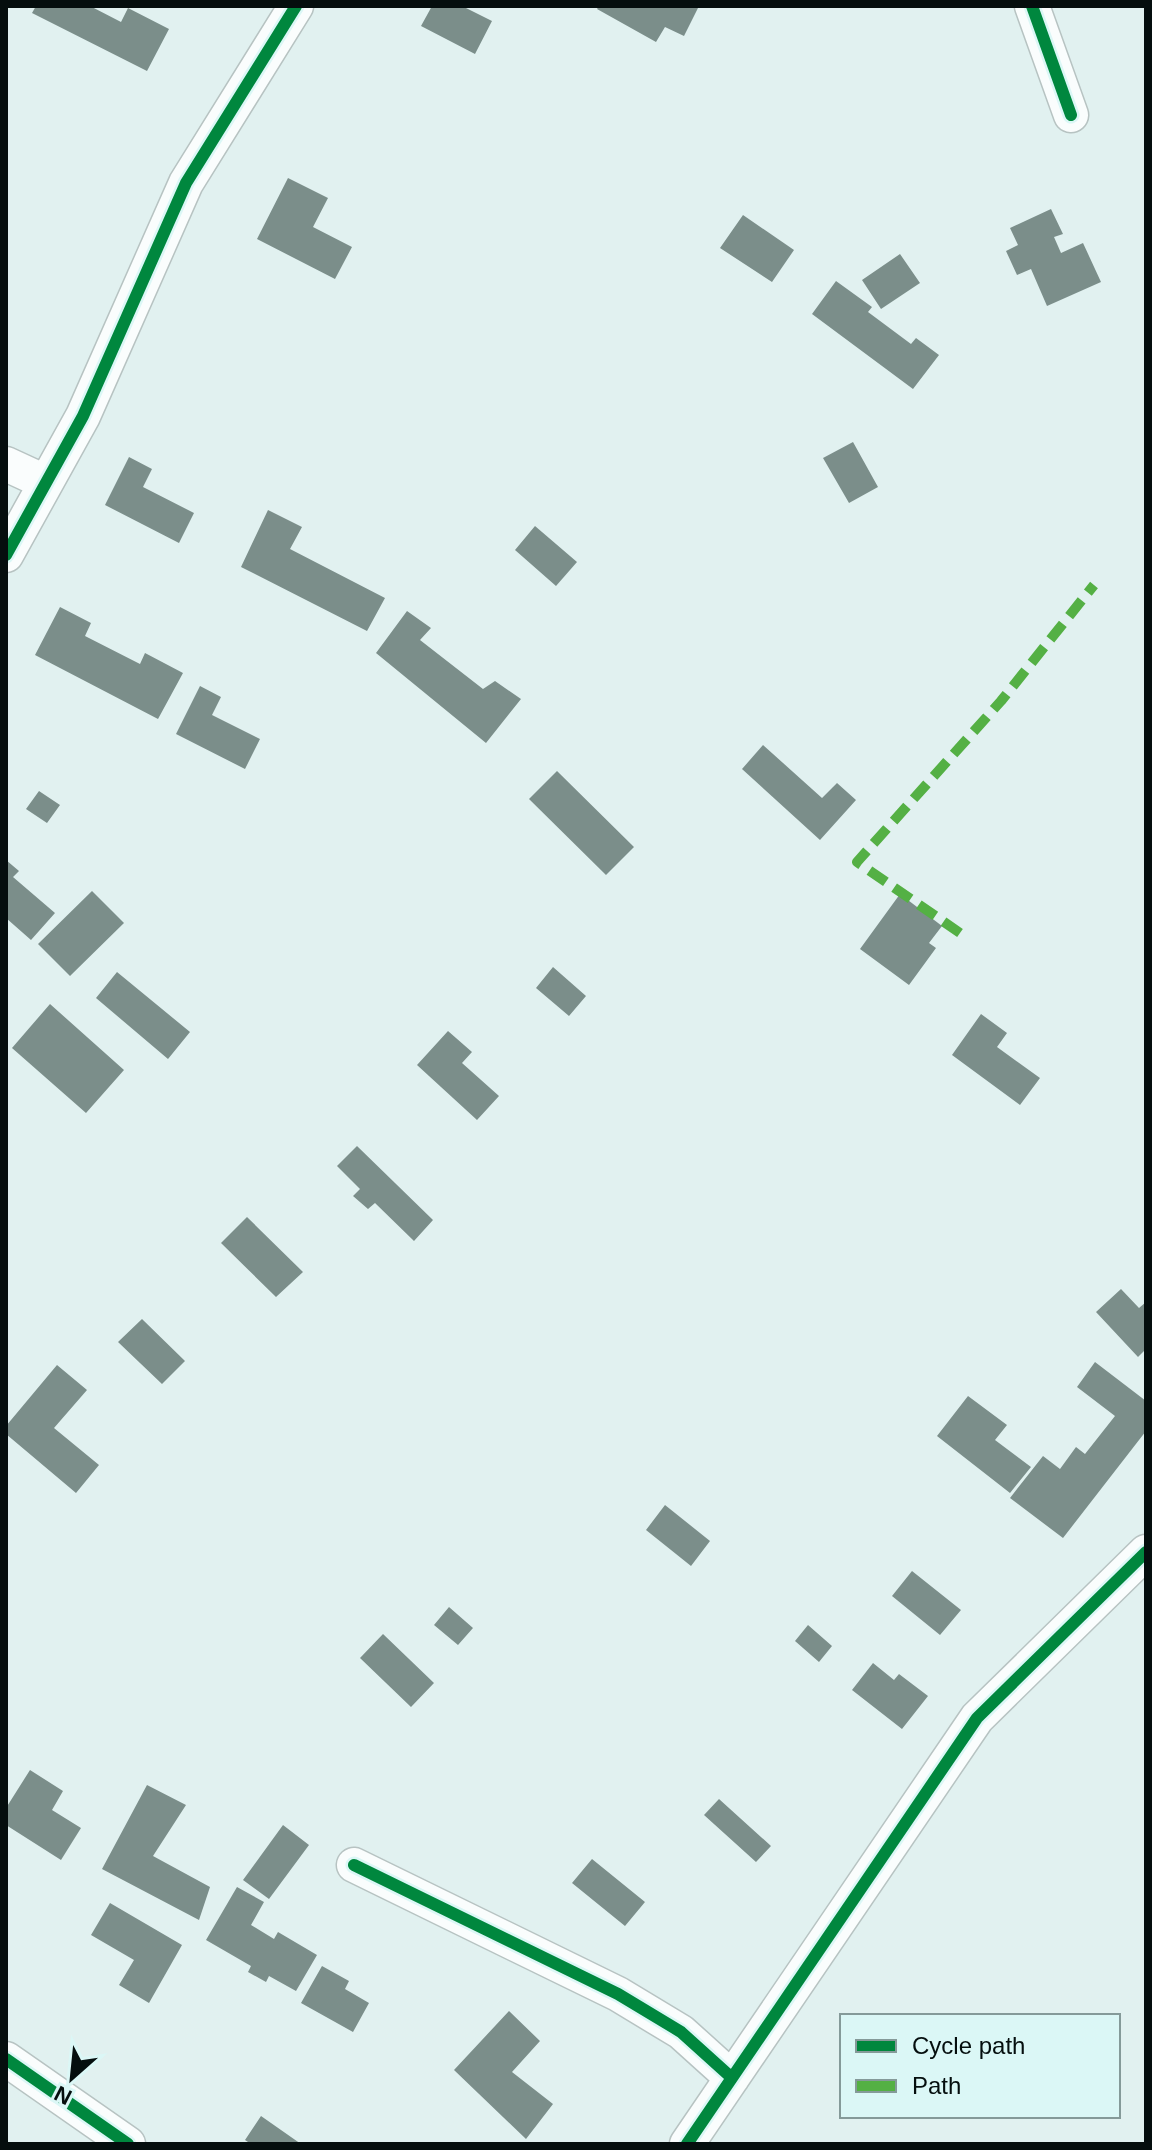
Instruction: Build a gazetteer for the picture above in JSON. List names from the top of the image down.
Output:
{
  "legend": ["Cycle path", "Path"],
  "north": "bottom left"
}
